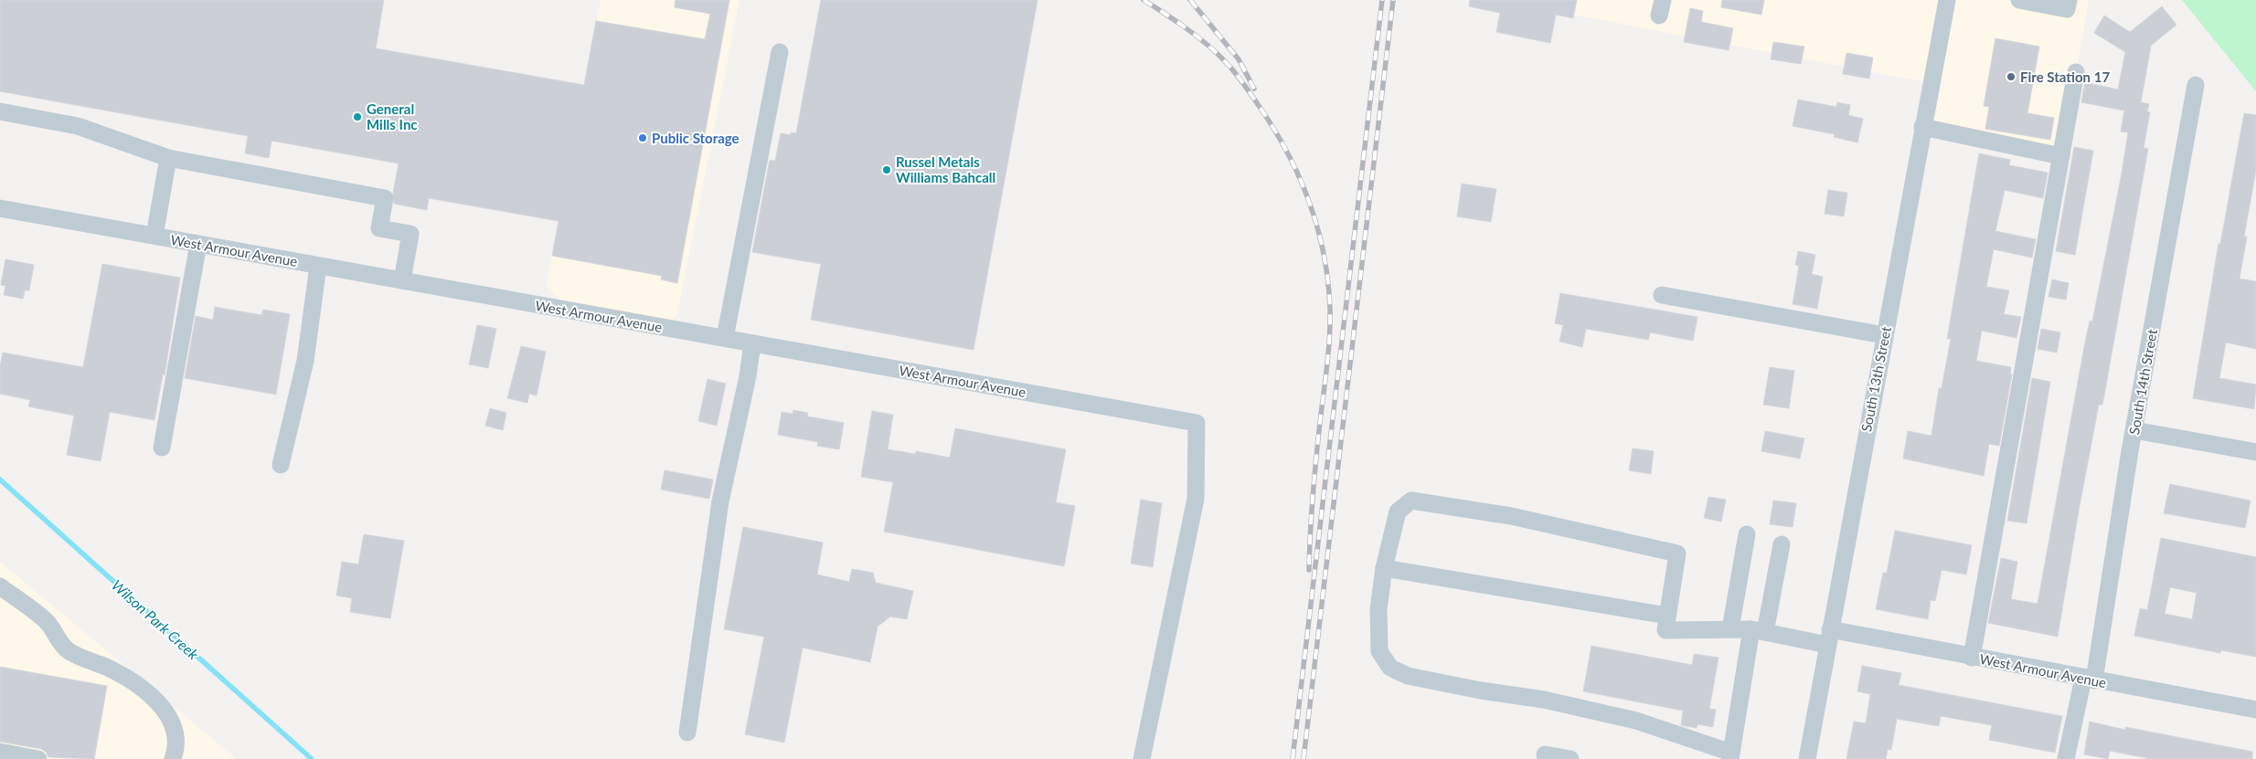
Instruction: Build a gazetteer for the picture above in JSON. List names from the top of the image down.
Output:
{
  "streets": {
    "street": ["West Armour Avenue", "South 13th Street", "South 14th Street"]
  },
  "crossings": [
    ["West Armour Avenue", "South 13th Street"],
    ["West Armour Avenue", "South 14th Street"]
  ],
  "water": ["Wilson Park Creek"],
  "places": [
    "Fire Station 17",
    "General Mills Inc",
    "Public Storage",
    "Russel Metals Williams Bahcall"
  ]
}
